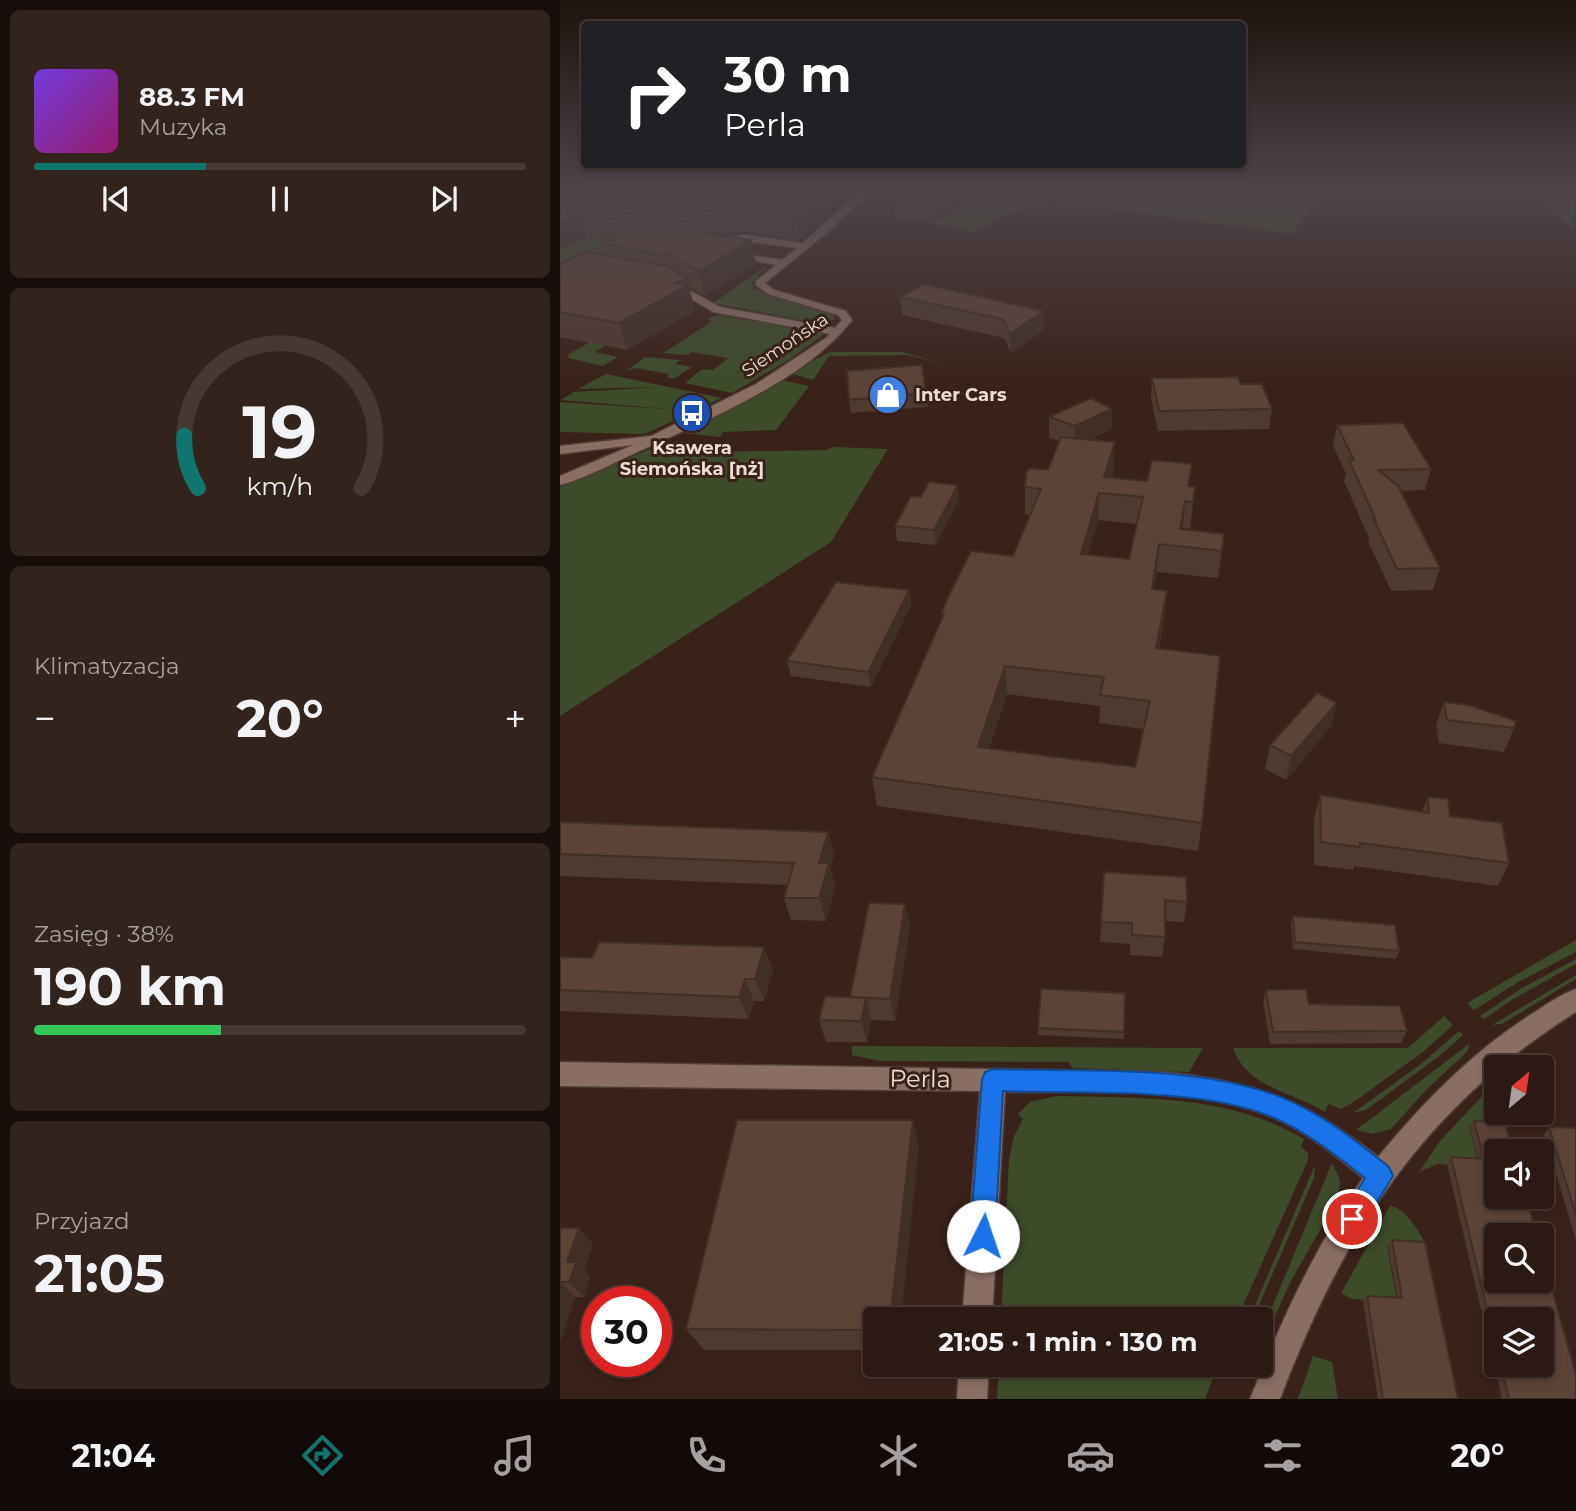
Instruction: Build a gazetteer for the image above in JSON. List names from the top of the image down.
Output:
{
  "streets": {
    "street": ["Siemońska", "Perla"]
  },
  "places": {
    "shop": ["Inter Cars"],
    "bus stop": ["Ksawera Siemońska [nż]"]
  },
  "north": "top right",
  "page": {
    "turn": ["30 m", "Perla"],
    "song": ["88.3 FM", "Muzyka"],
    "tile": [
      "Klimatyzacja",
      ["Zasięg · 38%", "190 km"],
      ["Przyjazd", "21:05"]
    ],
    "heat": ["−", "20°", "+"],
    "limit": "30",
    "trip": "21:05 · 1 min · 130 m",
    "tabs": ["21:04", "20°"],
    "gauge": ["19", "km/h"]
  }
}
